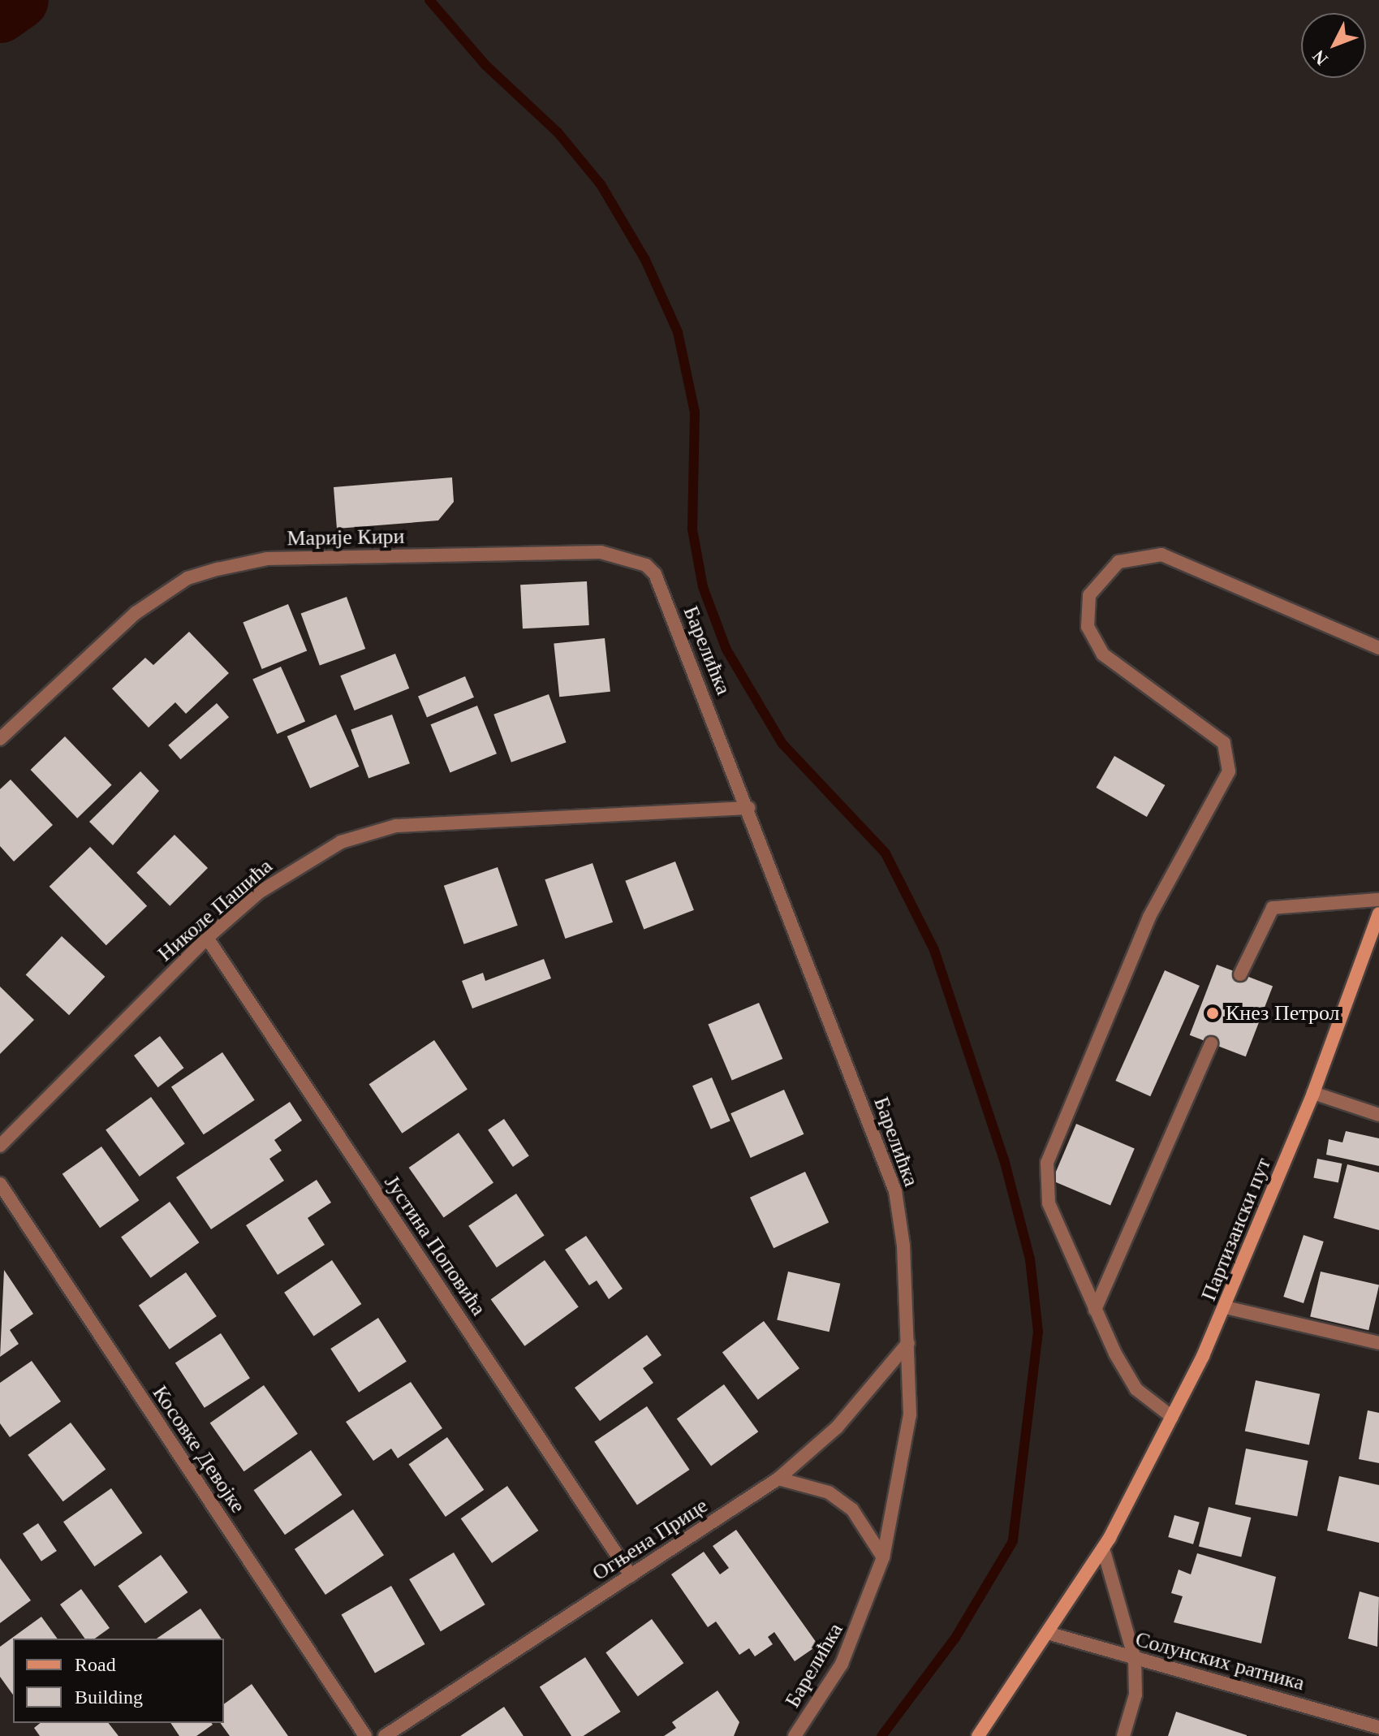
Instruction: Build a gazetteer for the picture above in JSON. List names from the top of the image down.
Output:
{
  "streets": {
    "main road": ["Партизански пут"],
    "street": [
      "Марије Кири",
      "Барелићка",
      "Николе Пашића",
      "Јустина Поповића",
      "Косовке Девојке",
      "Огњена Прице",
      "Солунских ратника"
    ]
  },
  "crossings": [
    ["Марије Кири", "Барелићка"],
    ["Барелићка", "Николе Пашића"],
    ["Барелићка", "Огњена Прице"],
    ["Николе Пашића", "Јустина Поповића"],
    ["Партизански пут", "Солунских ратника"],
    ["Јустина Поповића", "Огњена Прице"]
  ],
  "places": ["Кнез Петрол"],
  "legend": ["Road", "Building"],
  "north": "bottom left"
}
